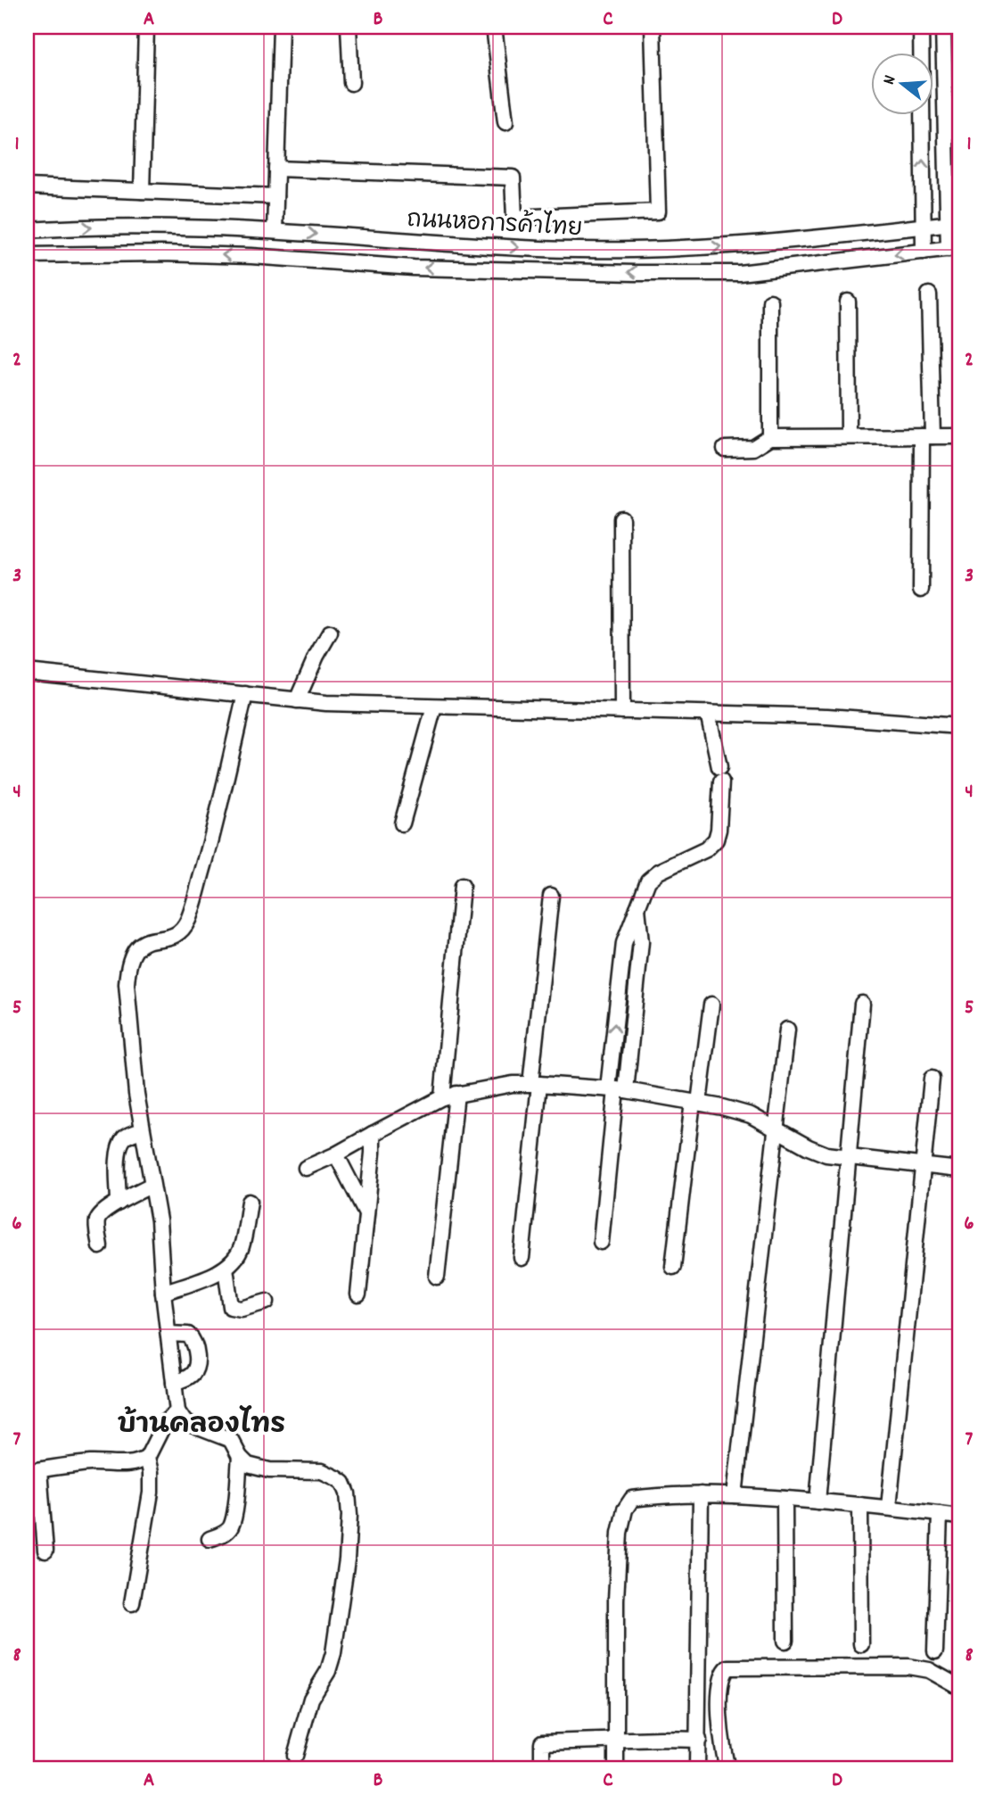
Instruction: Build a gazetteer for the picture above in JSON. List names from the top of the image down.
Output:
{
  "streets": {
    "street": ["ถนนหอการค้าไทย"]
  },
  "districts": ["บ้านคลองไทร"],
  "north": "left",
  "grid": {
    "columns": [
      "A",
      "B",
      "C",
      "D"
    ],
    "rows": [
      "1",
      "2",
      "3",
      "4",
      "5",
      "6",
      "7",
      "8"
    ]
  }
}
